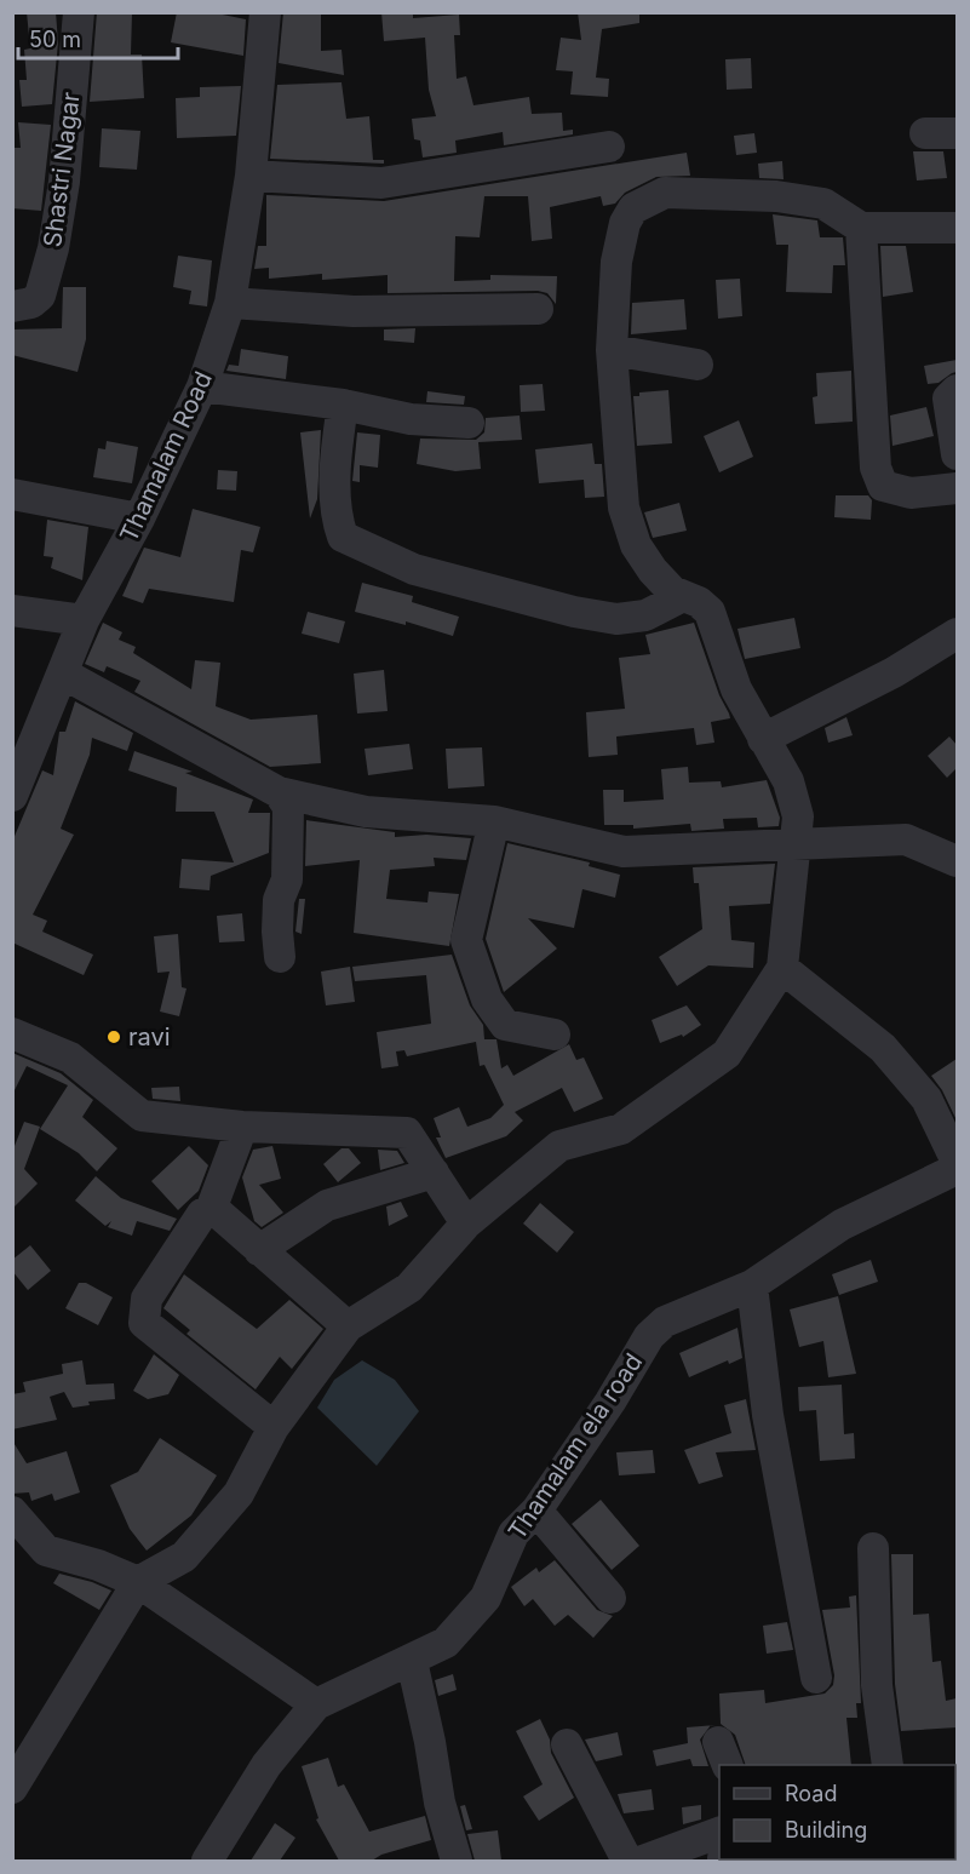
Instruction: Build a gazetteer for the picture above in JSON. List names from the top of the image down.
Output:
{
  "streets": {
    "street": ["Shastri Nagar", "Thamalam Road", "Thamalam ela road"]
  },
  "places": ["ravi"],
  "legend": ["Road", "Building"],
  "scale_bar": "50 m"
}
